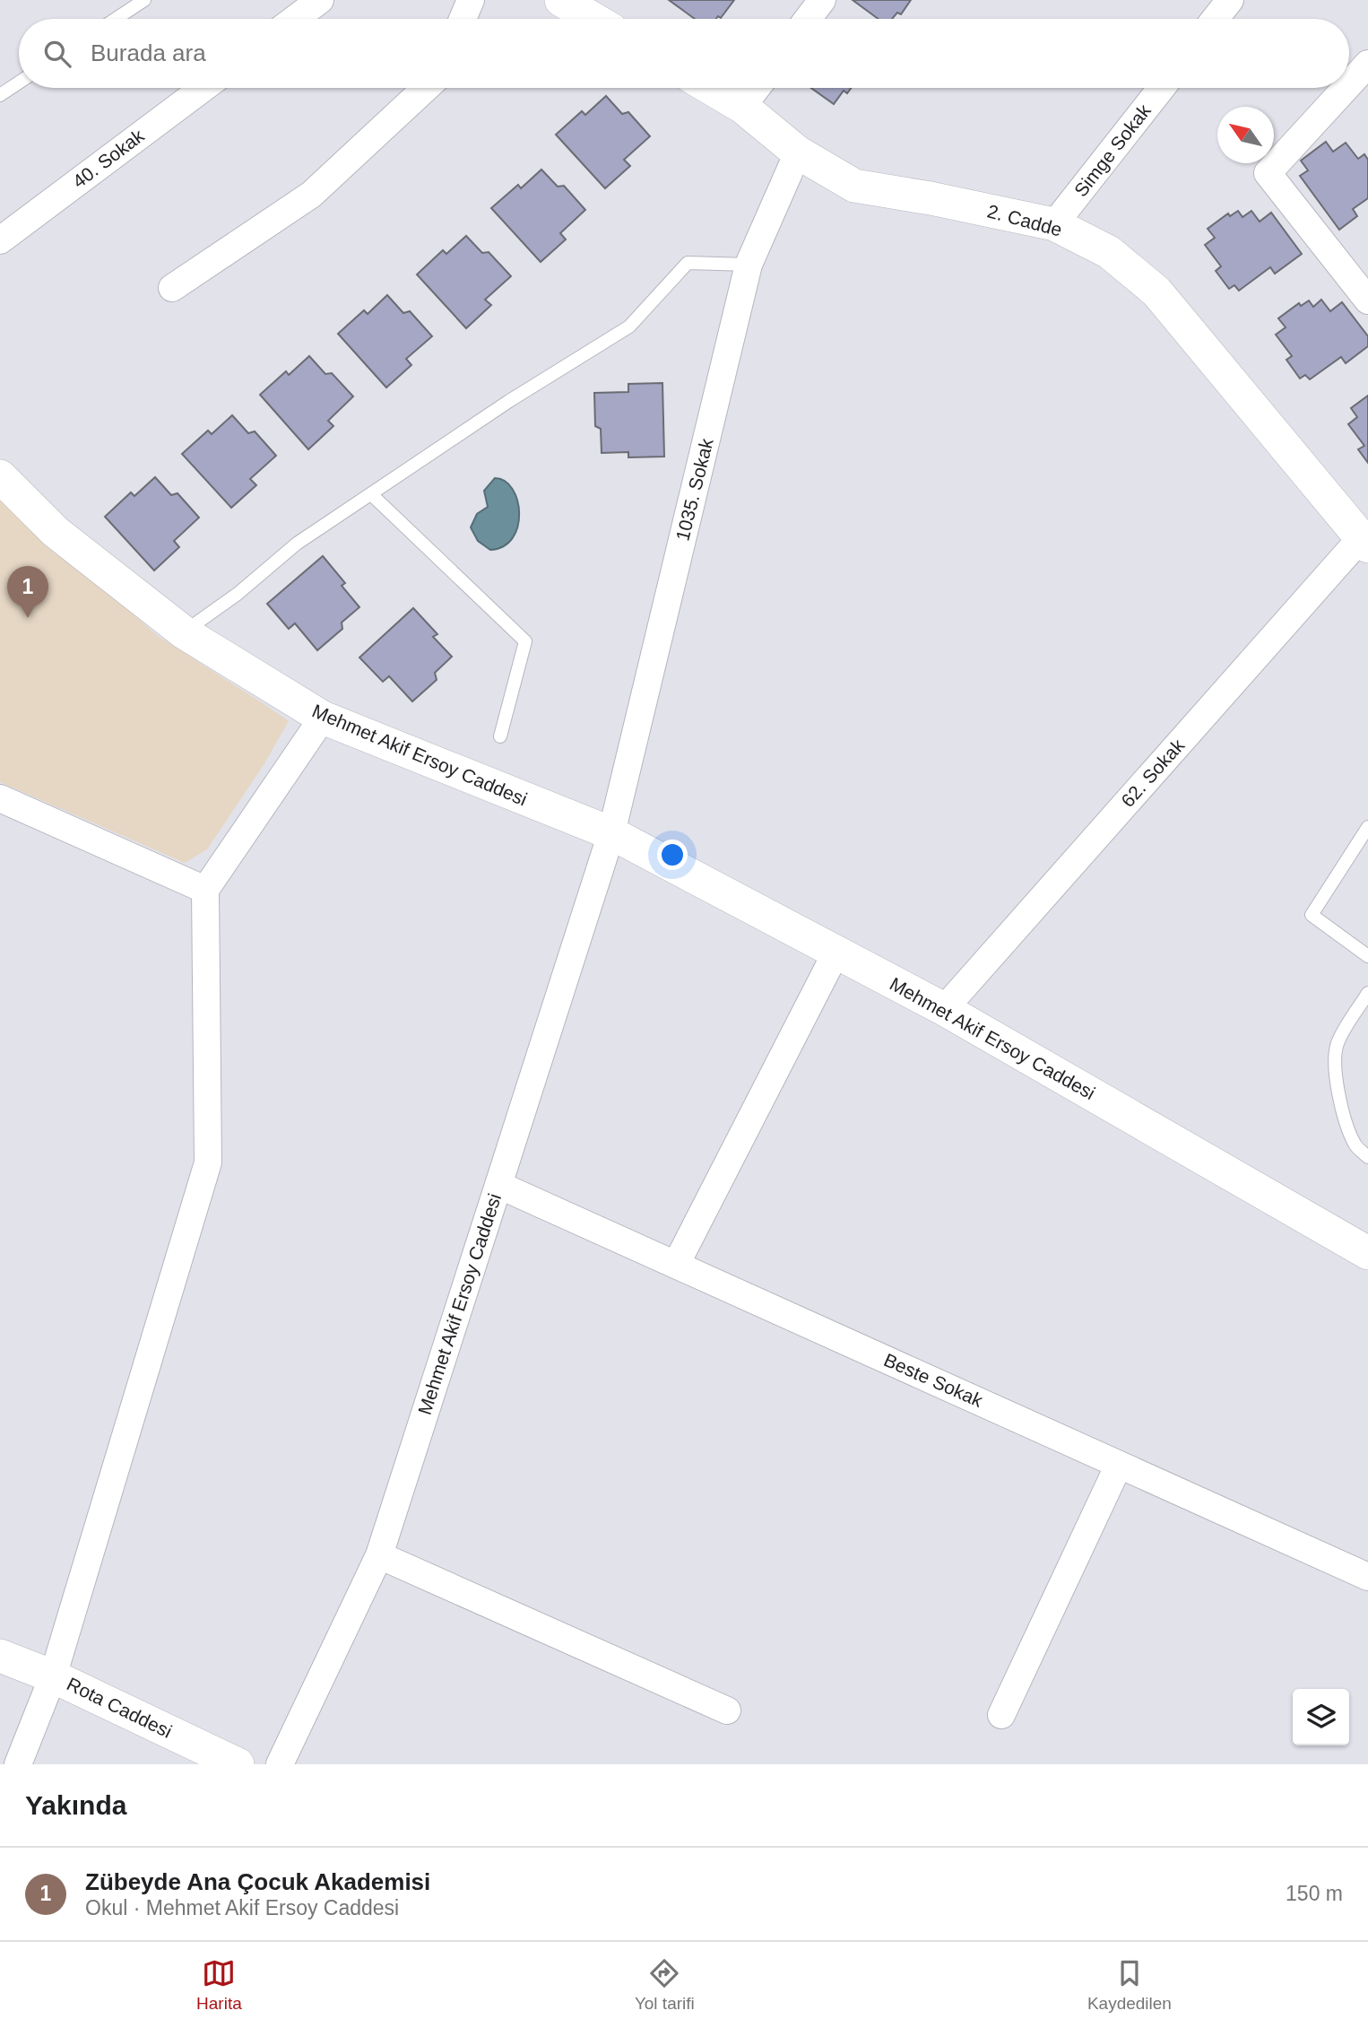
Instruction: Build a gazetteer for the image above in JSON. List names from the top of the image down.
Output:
{
  "streets": {
    "street": [
      "Simge Sokak",
      "40. Sokak",
      "2. Cadde",
      "1035. Sokak",
      "Mehmet Akif Ersoy Caddesi",
      "62. Sokak",
      "Beste Sokak",
      "Rota Caddesi"
    ]
  },
  "crossings": [
    ["Simge Sokak", "2. Cadde"],
    ["2. Cadde", "1035. Sokak"],
    ["2. Cadde", "62. Sokak"],
    ["1035. Sokak", "Mehmet Akif Ersoy Caddesi"],
    ["Mehmet Akif Ersoy Caddesi", "62. Sokak"],
    ["Mehmet Akif Ersoy Caddesi", "Beste Sokak"]
  ],
  "north": "top left",
  "page": {
    "search": "Burada ara",
    "pins": "1",
    "heading": "Yakında",
    "list": [
      {
        "mark": "1",
        "name": "Zübeyde Ana Çocuk Akademisi",
        "note": "Okul · Mehmet Akif Ersoy Caddesi",
        "value": "150 m"
      }
    ],
    "nav": ["Harita", "Yol tarifi", "Kaydedilen"]
  }
}
